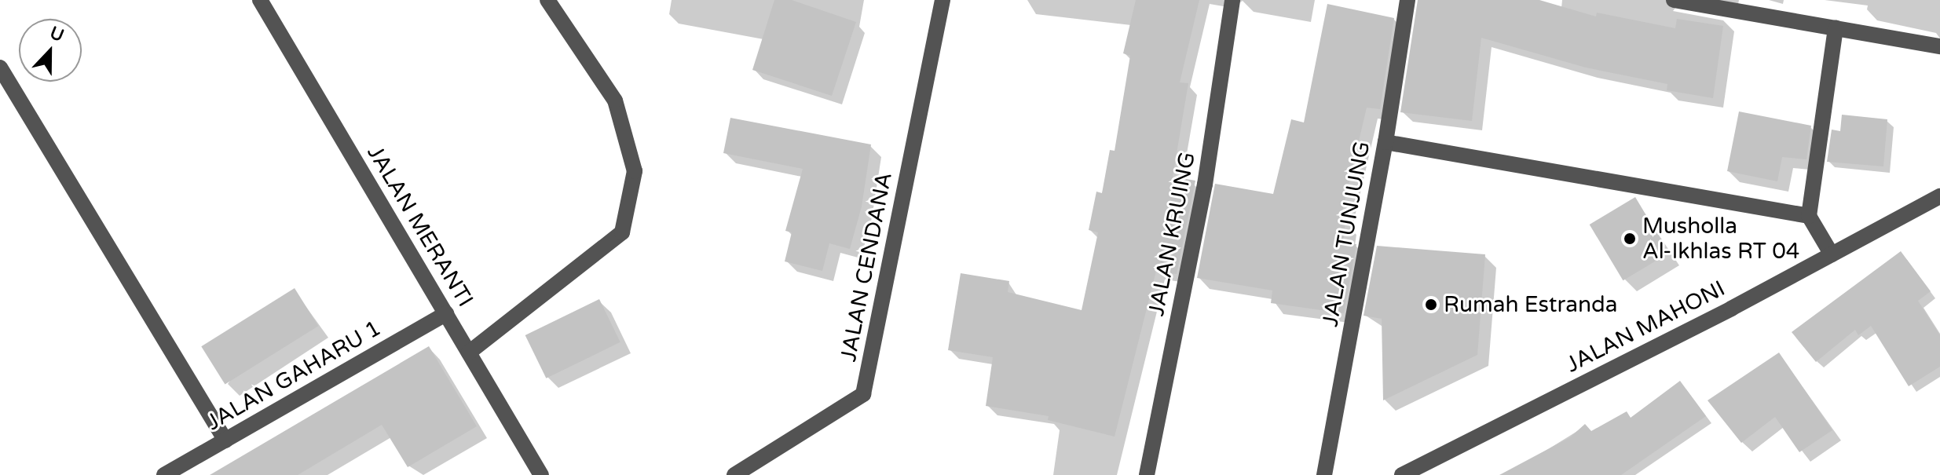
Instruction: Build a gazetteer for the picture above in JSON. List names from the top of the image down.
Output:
{
  "streets": {
    "street": [
      "JALAN MERANTI",
      "JALAN KRUING",
      "JALAN TUNJUNG",
      "JALAN CENDANA",
      "JALAN MAHONI",
      "JALAN GAHARU 1"
    ]
  },
  "crossings": [
    ["JALAN MERANTI", "JALAN GAHARU 1"]
  ],
  "places": ["Musholla Al-Ikhlas RT 04", "Rumah Estranda"],
  "north": "top"
}
